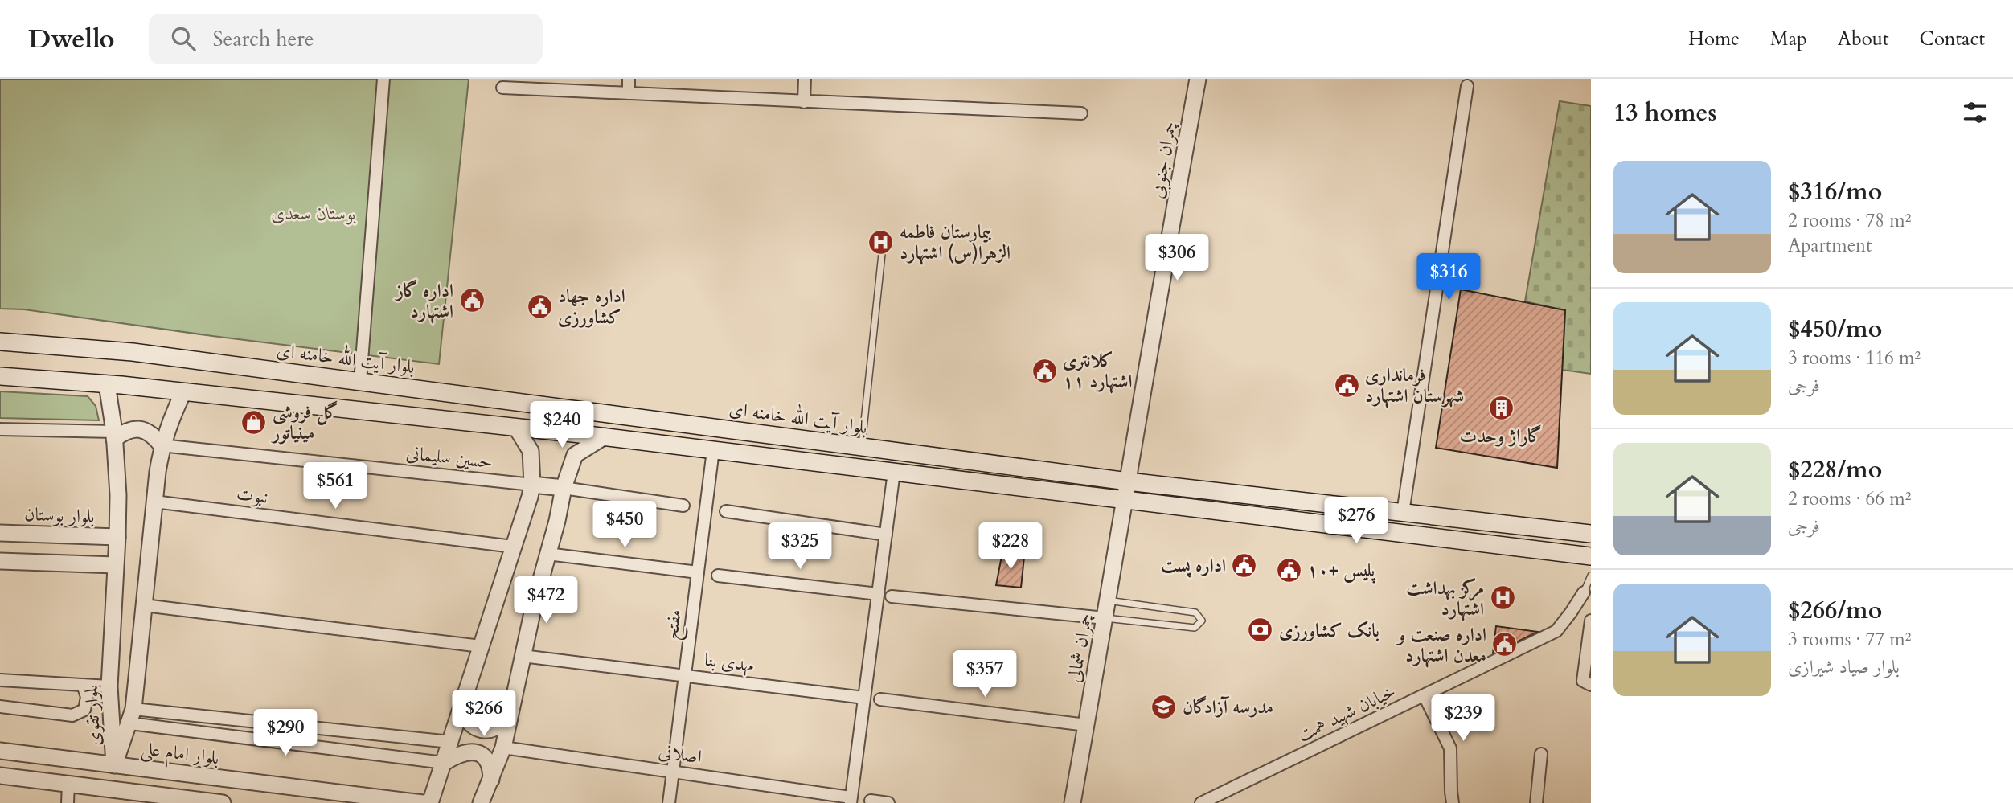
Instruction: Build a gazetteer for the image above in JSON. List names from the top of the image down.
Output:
{
  "streets": {
    "main road": ["بلوار آیت الله خامنه ای"],
    "street": [
      "چمران جنوبی",
      "حسین سلیمانی",
      "نبوت",
      "بلوار بوستان",
      "مفتح",
      "چمران شمالی",
      "مهدی بنا",
      "خیابان شهید همت",
      "بلوار تقوی",
      "بلوار امام علی",
      "اصلانی"
    ]
  },
  "crossings": [
    ["چمران جنوبی", "بلوار آیت الله خامنه ای"],
    ["چمران جنوبی", "چمران شمالی"],
    ["حسین سلیمانی", "بلوار تقوی"],
    ["نبوت", "بلوار تقوی"],
    ["بلوار بوستان", "بلوار تقوی"],
    ["مفتح", "مهدی بنا"],
    ["مفتح", "اصلانی"],
    ["بلوار تقوی", "بلوار امام علی"]
  ],
  "parks": ["بوستان سعدی"],
  "places": {
    "hospital": ["بیمارستان فاطمه الزهرا(س) اشتهارد", "مرکز بهداشت اشتهارد"],
    "public building": [
      "اداره گاز اشتهارد",
      "اداره جهاد کشاورزی",
      "کلانتری ۱۱ اشتهارد",
      "فرمانداری شهرستان اشتهارد",
      "اداره پست",
      "پلیس +۱۰",
      "اداره صنعت و معدن اشتهارد"
    ],
    "building": ["گاراژ وحدت"],
    "shop": ["گل فروشی مینیاتور"],
    "bank": ["بانک کشاورزی"],
    "school or university": ["مدرسه آزادگان"]
  },
  "page": {
    "header": "Dwello",
    "search": "Search here",
    "nav": [
      "Home",
      "Map",
      "About",
      "Contact"
    ],
    "heading": "13 homes",
    "list": [
      {
        "name": "$316/mo",
        "note": "2 rooms · 78 m² · Apartment"
      },
      {
        "name": "$450/mo",
        "note": "3 rooms · 116 m² · فرجی"
      },
      {
        "name": "$228/mo",
        "note": "2 rooms · 66 m² · فرجی"
      },
      {
        "name": "$266/mo",
        "note": "3 rooms · 77 m² · بلوار صیاد شیرازی"
      }
    ],
    "price": [
      "$306",
      "$316",
      "$240",
      "$561",
      "$276",
      "$450",
      "$325",
      "$228",
      "$472",
      "$357",
      "$266",
      "$239",
      "$290"
    ]
  }
}
